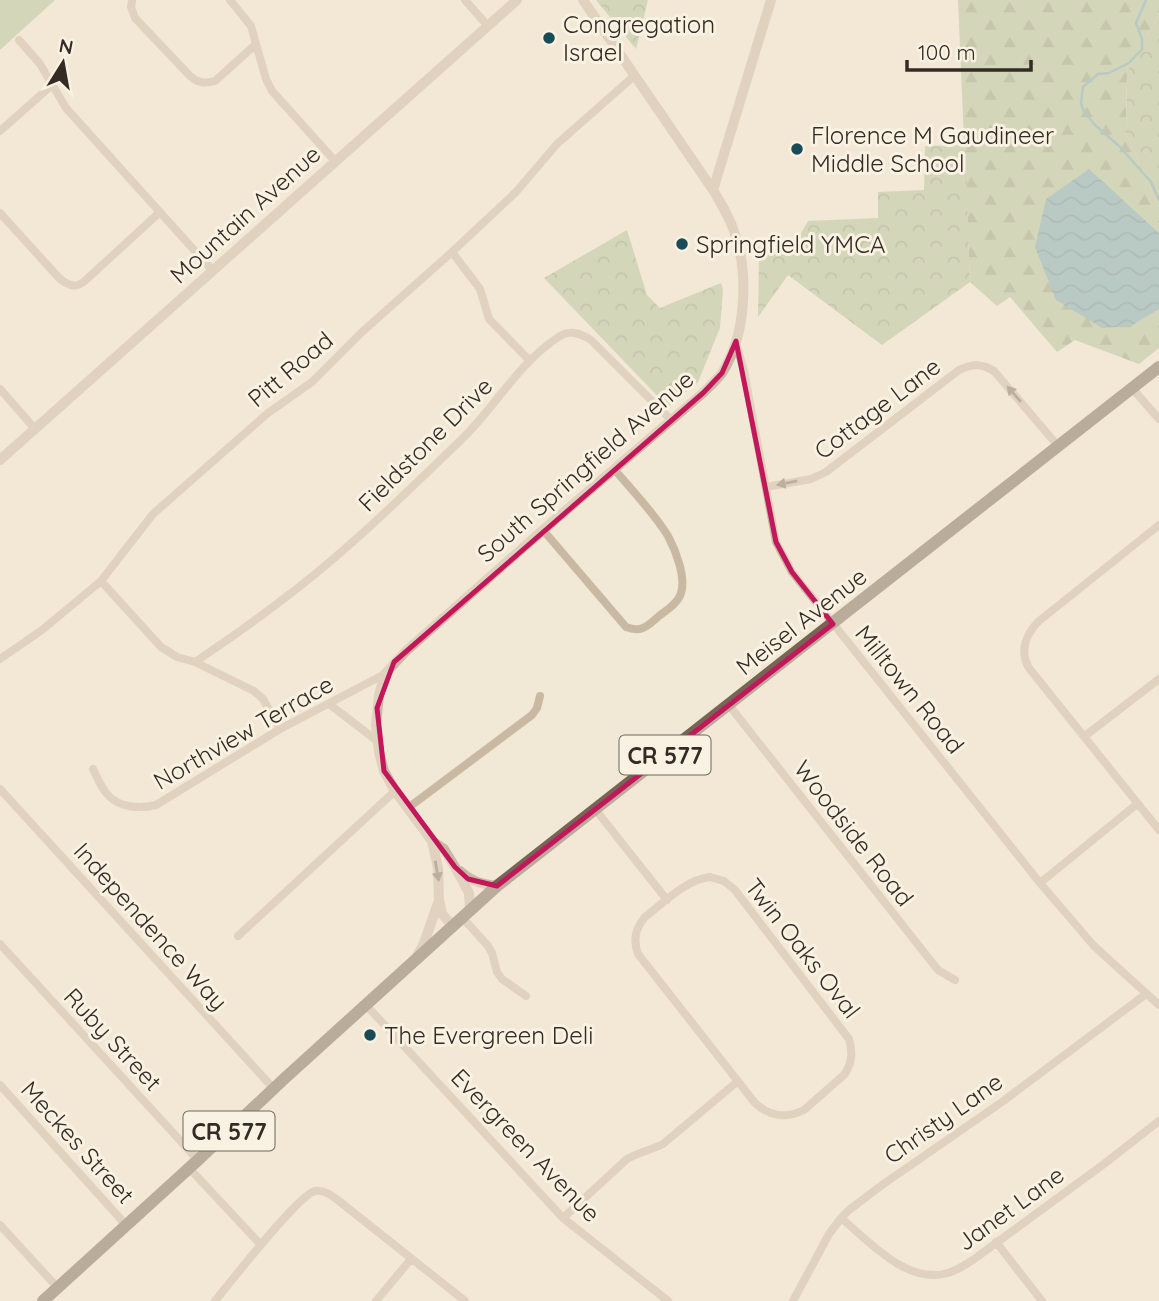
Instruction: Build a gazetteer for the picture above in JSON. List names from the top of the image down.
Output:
{
  "streets": {
    "main road": ["Meisel Avenue", "CR 577"],
    "street": [
      "Mountain Avenue",
      "Pitt Road",
      "Cottage Lane",
      "Fieldstone Drive",
      "South Springfield Avenue",
      "Milltown Road",
      "Northview Terrace",
      "Woodside Road",
      "Independence Way",
      "Twin Oaks Oval",
      "Ruby Street",
      "Christy Lane",
      "Meckes Street",
      "Evergreen Avenue",
      "Janet Lane"
    ]
  },
  "crossings": [
    ["Pitt Road", "South Springfield Avenue"],
    ["Cottage Lane", "Meisel Avenue"],
    ["Cottage Lane", "Milltown Road"],
    ["Fieldstone Drive", "South Springfield Avenue"],
    ["South Springfield Avenue", "Milltown Road"],
    ["South Springfield Avenue", "Northview Terrace"],
    ["Meisel Avenue", "Milltown Road"],
    ["Meisel Avenue", "CR 577"],
    ["Meisel Avenue", "Woodside Road"],
    ["Milltown Road", "Christy Lane"],
    ["CR 577", "Independence Way"],
    ["CR 577", "Ruby Street"],
    ["CR 577", "Meckes Street"],
    ["CR 577", "Evergreen Avenue"],
    ["Christy Lane", "Janet Lane"]
  ],
  "one_way": ["Cottage Lane"],
  "places": [
    "Congregation Israel",
    "Florence M Gaudineer Middle School",
    "Springfield YMCA",
    "The Evergreen Deli"
  ],
  "scale_bar": "100 m",
  "north": "top"
}
